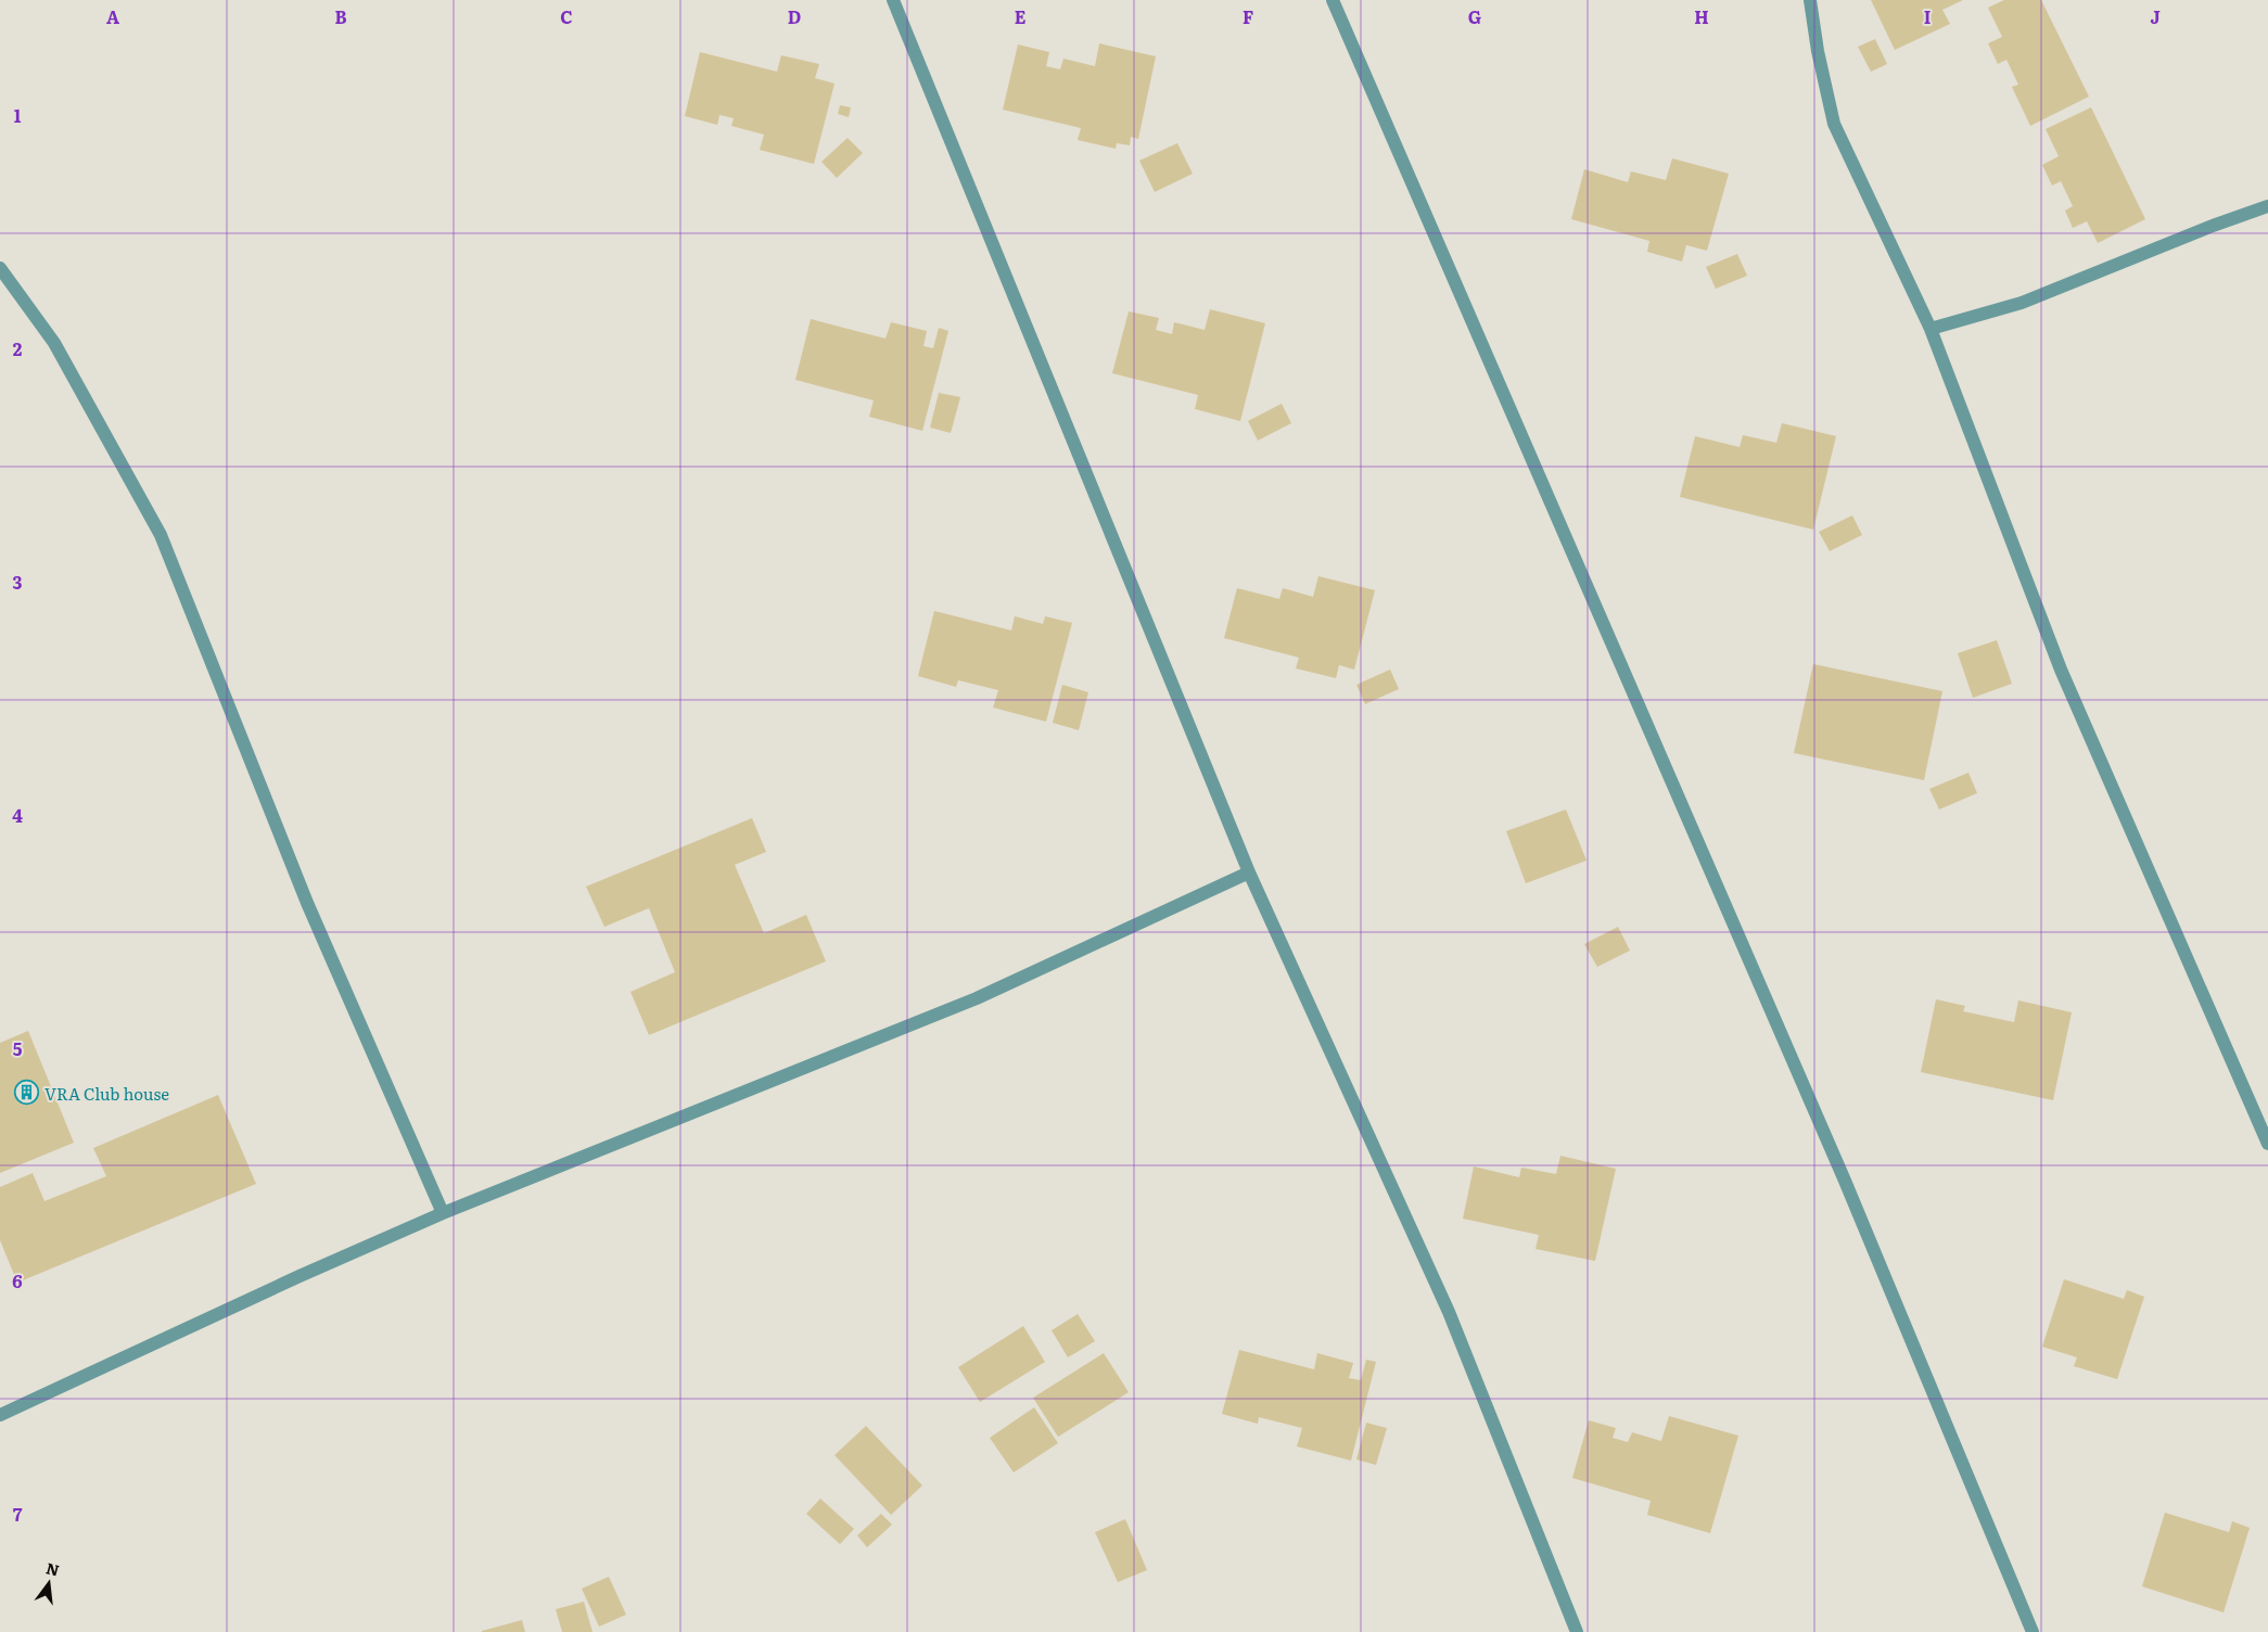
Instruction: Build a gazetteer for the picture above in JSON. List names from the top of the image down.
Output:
{
  "places": {
    "building": ["VRA Club house"]
  },
  "north": "top",
  "grid": {
    "columns": [
      "A",
      "B",
      "C",
      "D",
      "E",
      "F",
      "G",
      "H",
      "I",
      "J"
    ],
    "rows": [
      "1",
      "2",
      "3",
      "4",
      "5",
      "6",
      "7"
    ]
  }
}
